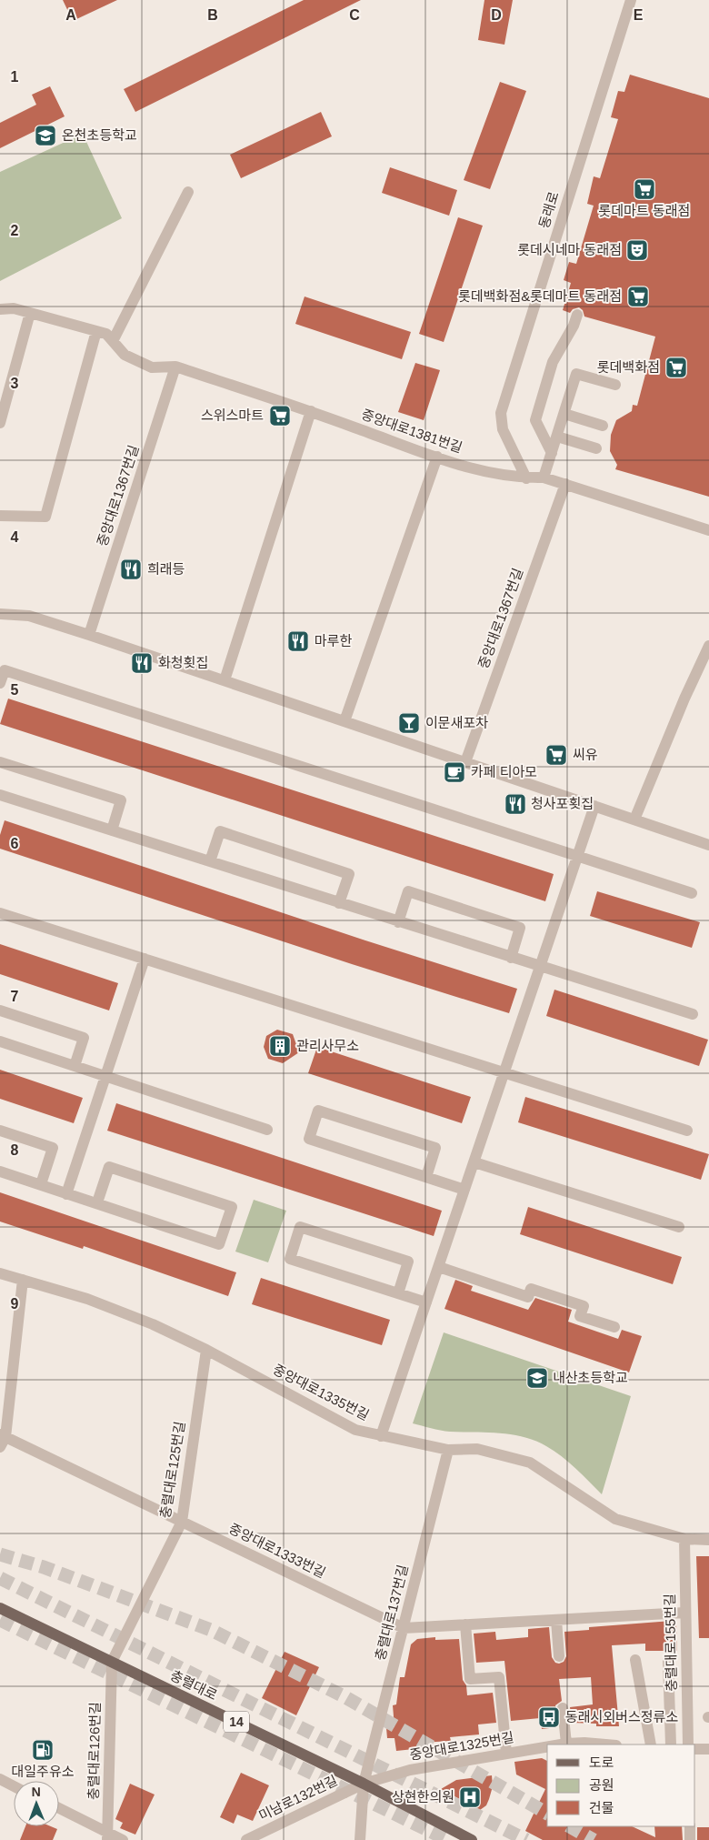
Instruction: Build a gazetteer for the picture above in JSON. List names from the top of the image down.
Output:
{
  "streets": {
    "main road": ["충렬대로", "14"],
    "street": [
      "동래로",
      "중앙대로1381번길",
      "중앙대로1367번길",
      "중앙대로1335번길",
      "충렬대로125번길",
      "중앙대로1333번길",
      "충렬대로137번길",
      "충렬대로155번길",
      "중앙대로1325번길",
      "충렬대로126번길",
      "미남로132번길"
    ]
  },
  "crossings": [
    ["동래로", "중앙대로1381번길"],
    ["중앙대로1381번길", "중앙대로1367번길"],
    ["중앙대로1335번길", "충렬대로125번길"],
    ["중앙대로1335번길", "충렬대로137번길"],
    ["중앙대로1335번길", "충렬대로155번길"],
    ["충렬대로125번길", "중앙대로1333번길"],
    ["충렬대로125번길", "충렬대로"],
    ["충렬대로125번길", "충렬대로126번길"],
    ["중앙대로1333번길", "충렬대로137번길"],
    ["중앙대로1333번길", "충렬대로155번길"],
    ["충렬대로137번길", "충렬대로"],
    ["충렬대로137번길", "중앙대로1325번길"],
    ["충렬대로137번길", "미남로132번길"],
    ["충렬대로", "중앙대로1325번길"],
    ["충렬대로", "충렬대로126번길"],
    ["충렬대로", "미남로132번길"],
    ["중앙대로1325번길", "미남로132번길"]
  ],
  "places": {
    "school or university": ["온천초등학교", "내산초등학교"],
    "supermarket": [
      "롯데마트 동래점",
      "롯데백화점&롯데마트 동래점",
      "롯데백화점",
      "스위스마트",
      "씨유"
    ],
    "theatre": ["롯데시네마 동래점"],
    "restaurant": [
      "희래등",
      "마루한",
      "화청횟집",
      "청사포횟집"
    ],
    "bar": ["이문새포차"],
    "cafe": ["카페 티아모"],
    "building": ["관리사무소"],
    "bus stop": ["동래시외버스정류소"],
    "fuel station": ["대일주유소"],
    "hospital": ["상현한의원"]
  },
  "legend": ["도로", "공원", "건물"],
  "north": "top",
  "grid": {
    "columns": [
      "A",
      "B",
      "C",
      "D",
      "E"
    ],
    "rows": [
      "1",
      "2",
      "3",
      "4",
      "5",
      "6",
      "7",
      "8",
      "9"
    ]
  }
}
